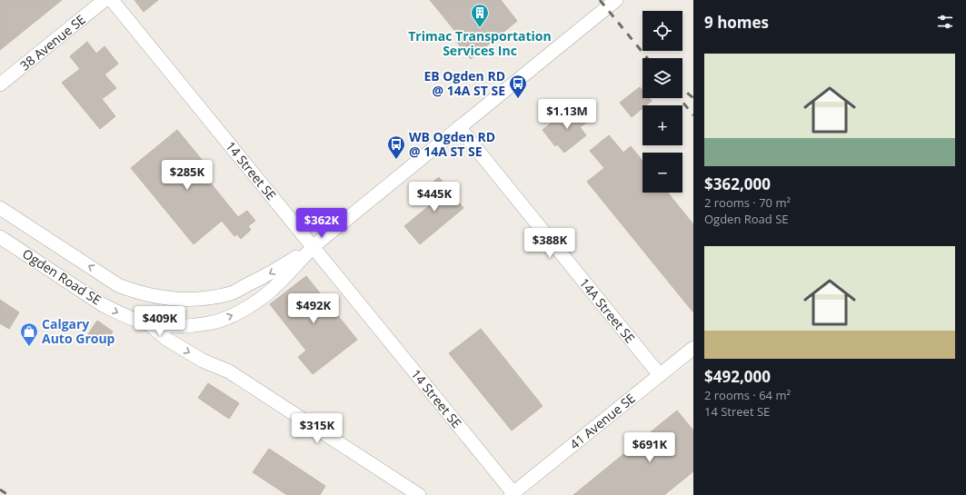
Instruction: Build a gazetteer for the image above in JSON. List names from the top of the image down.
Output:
{
  "streets": {
    "street": [
      "38 Avenue SE",
      "14 Street SE",
      "Ogden Road SE",
      "14A Street SE",
      "41 Avenue SE"
    ]
  },
  "crossings": [
    ["14 Street SE", "Ogden Road SE"],
    ["14 Street SE", "41 Avenue SE"],
    ["Ogden Road SE", "14A Street SE"],
    ["14A Street SE", "41 Avenue SE"]
  ],
  "places": {
    "building": ["Trimac Transportation Services Inc"],
    "bus stop": ["EB Ogden RD @ 14A ST SE", "WB Ogden RD @ 14A ST SE"],
    "shop": ["Calgary Auto Group"]
  },
  "page": {
    "heading": "9 homes",
    "map_buttons": ["+", "−"],
    "list": [
      {
        "name": "$362,000",
        "note": "2 rooms · 70 m² · Ogden Road SE"
      },
      {
        "name": "$492,000",
        "note": "2 rooms · 64 m² · 14 Street SE"
      }
    ],
    "price": [
      "$1.13M",
      "$285K",
      "$445K",
      "$362K",
      "$388K",
      "$492K",
      "$409K",
      "$315K",
      "$691K"
    ]
  }
}
